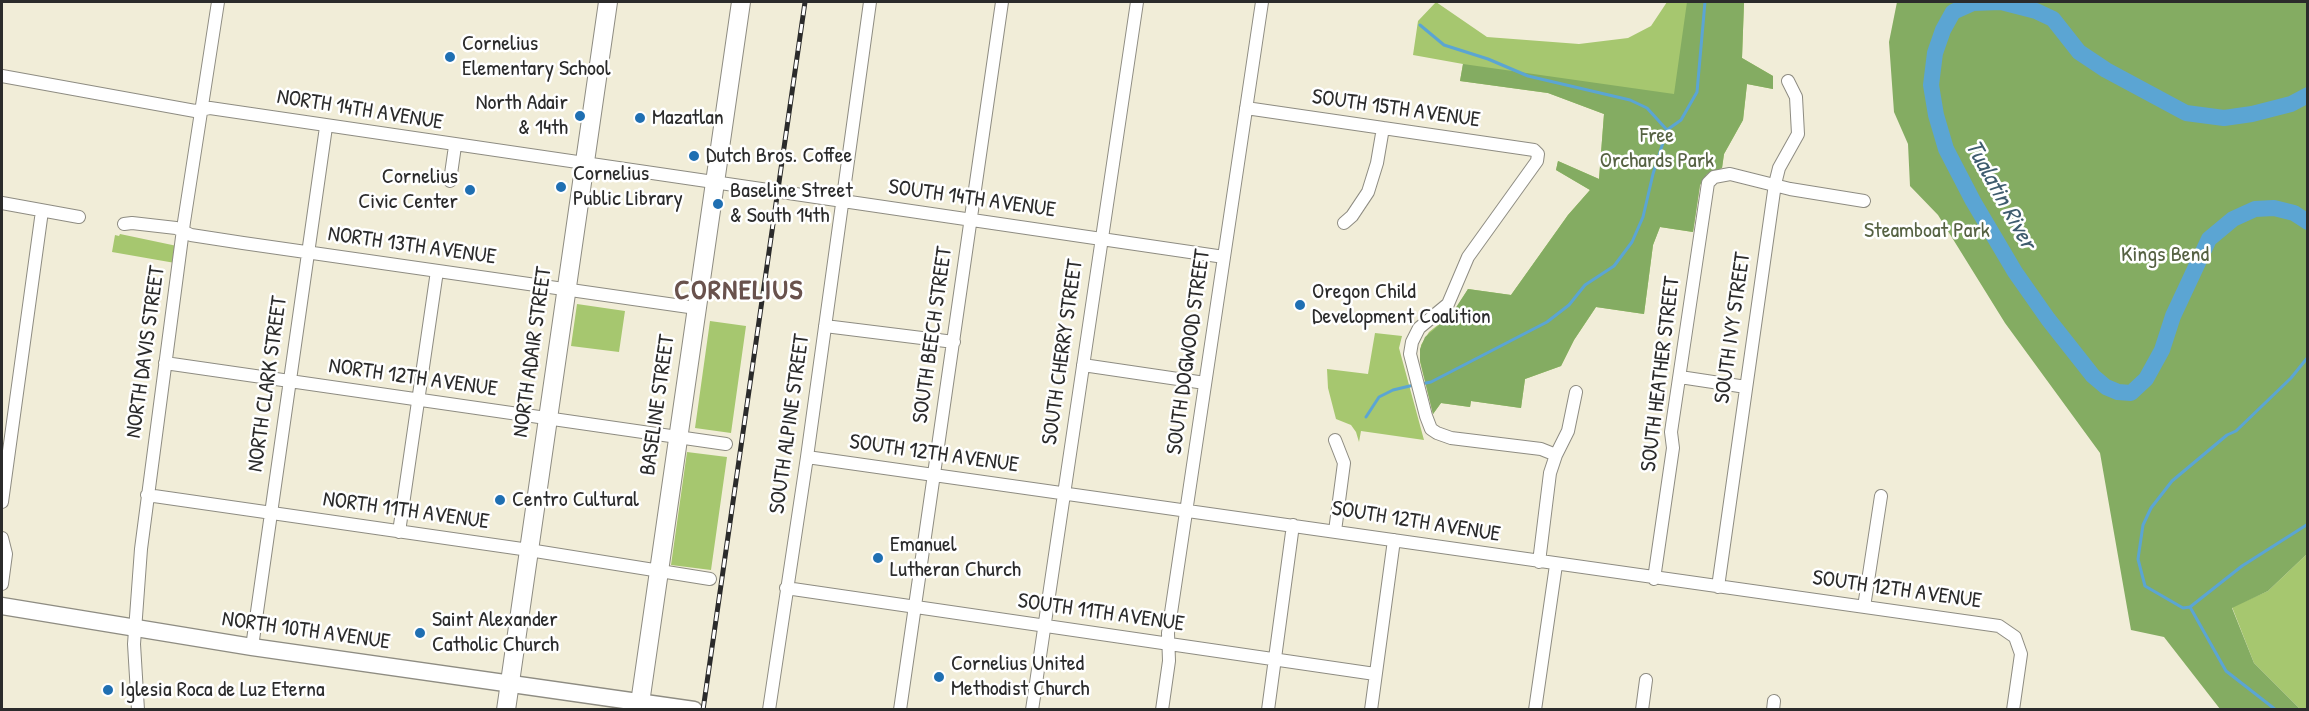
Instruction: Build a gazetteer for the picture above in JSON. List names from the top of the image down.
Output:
{
  "streets": {
    "highway": ["NORTH ADAIR STREET", "BASELINE STREET"],
    "main road": ["NORTH 10TH AVENUE"],
    "street": [
      "SOUTH 15TH AVENUE",
      "NORTH 14TH AVENUE",
      "SOUTH 14TH AVENUE",
      "NORTH 13TH AVENUE",
      "SOUTH IVY STREET",
      "SOUTH BEECH STREET",
      "NORTH DAVIS STREET",
      "SOUTH CHERRY STREET",
      "SOUTH DOGWOOD STREET",
      "SOUTH HEATHER STREET",
      "NORTH 12TH AVENUE",
      "NORTH CLARK STREET",
      "SOUTH ALPINE STREET",
      "SOUTH 12TH AVENUE",
      "NORTH 11TH AVENUE",
      "SOUTH 11TH AVENUE"
    ]
  },
  "crossings": [
    ["SOUTH 15TH AVENUE", "SOUTH DOGWOOD STREET"],
    ["NORTH 14TH AVENUE", "SOUTH 14TH AVENUE"],
    ["NORTH 14TH AVENUE", "NORTH DAVIS STREET"],
    ["NORTH 14TH AVENUE", "NORTH ADAIR STREET"],
    ["NORTH 14TH AVENUE", "NORTH CLARK STREET"],
    ["NORTH 14TH AVENUE", "BASELINE STREET"],
    ["SOUTH 14TH AVENUE", "SOUTH BEECH STREET"],
    ["SOUTH 14TH AVENUE", "SOUTH CHERRY STREET"],
    ["SOUTH 14TH AVENUE", "SOUTH DOGWOOD STREET"],
    ["SOUTH 14TH AVENUE", "BASELINE STREET"],
    ["SOUTH 14TH AVENUE", "SOUTH ALPINE STREET"],
    ["NORTH 13TH AVENUE", "NORTH DAVIS STREET"],
    ["NORTH 13TH AVENUE", "NORTH ADAIR STREET"],
    ["NORTH 13TH AVENUE", "NORTH CLARK STREET"],
    ["NORTH 13TH AVENUE", "BASELINE STREET"],
    ["SOUTH IVY STREET", "SOUTH HEATHER STREET"],
    ["SOUTH IVY STREET", "SOUTH 12TH AVENUE"],
    ["SOUTH BEECH STREET", "SOUTH 12TH AVENUE"],
    ["SOUTH BEECH STREET", "SOUTH 11TH AVENUE"],
    ["NORTH DAVIS STREET", "NORTH 12TH AVENUE"],
    ["NORTH DAVIS STREET", "NORTH 11TH AVENUE"],
    ["NORTH DAVIS STREET", "NORTH 10TH AVENUE"],
    ["NORTH ADAIR STREET", "NORTH 12TH AVENUE"],
    ["NORTH ADAIR STREET", "NORTH 11TH AVENUE"],
    ["NORTH ADAIR STREET", "NORTH 10TH AVENUE"],
    ["SOUTH CHERRY STREET", "SOUTH 12TH AVENUE"],
    ["SOUTH CHERRY STREET", "SOUTH 11TH AVENUE"],
    ["SOUTH DOGWOOD STREET", "SOUTH 12TH AVENUE"],
    ["SOUTH DOGWOOD STREET", "SOUTH 11TH AVENUE"],
    ["SOUTH HEATHER STREET", "SOUTH 12TH AVENUE"],
    ["NORTH 12TH AVENUE", "NORTH CLARK STREET"],
    ["NORTH 12TH AVENUE", "BASELINE STREET"],
    ["NORTH CLARK STREET", "NORTH 11TH AVENUE"],
    ["NORTH CLARK STREET", "NORTH 10TH AVENUE"],
    ["BASELINE STREET", "NORTH 11TH AVENUE"],
    ["BASELINE STREET", "NORTH 10TH AVENUE"],
    ["SOUTH ALPINE STREET", "SOUTH 12TH AVENUE"],
    ["SOUTH ALPINE STREET", "SOUTH 11TH AVENUE"]
  ],
  "districts": ["CORNELIUS"],
  "water": ["Tualatin River"],
  "parks": ["Free Orchards Park", "Steamboat Park", "Kings Bend"],
  "places": [
    "Cornelius Elementary School",
    "North Adair & 14th",
    "Mazatlan",
    "Dutch Bros. Coffee",
    "Cornelius Public Library",
    "Cornelius Civic Center",
    "Baseline Street & South 14th",
    "Oregon Child Development Coalition",
    "Centro Cultural",
    "Emanuel Lutheran Church",
    "Saint Alexander Catholic Church",
    "Cornelius United Methodist Church",
    "Iglesia Roca de Luz Eterna"
  ]
}
